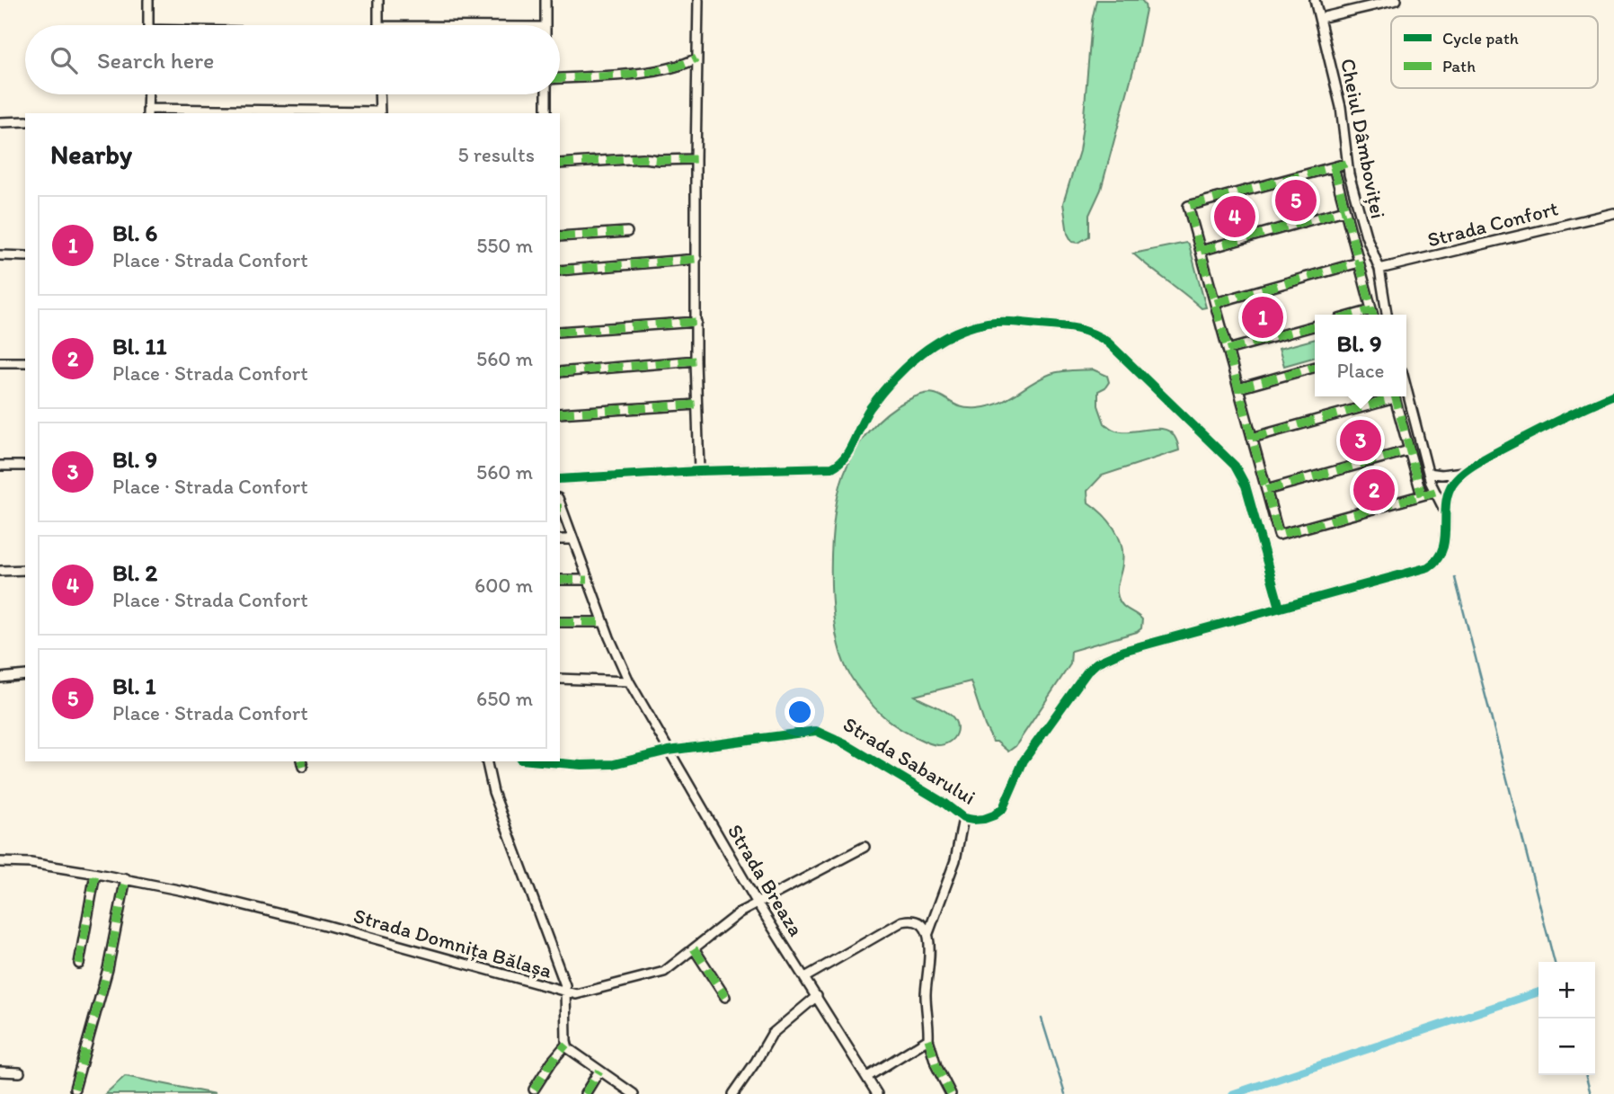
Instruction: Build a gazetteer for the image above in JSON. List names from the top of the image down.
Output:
{
  "streets": {
    "street": [
      "Cheiul Dâmboviței",
      "Strada Confort",
      "Strada Sabarului",
      "Strada Breaza",
      "Strada Domnița Bălașa"
    ]
  },
  "crossings": [
    ["Cheiul Dâmboviței", "Strada Confort"],
    ["Strada Sabarului", "Strada Breaza"],
    ["Strada Breaza", "Strada Domnița Bălașa"]
  ],
  "legend": ["Cycle path", "Path"],
  "page": {
    "search": "Search here",
    "heading": ["Nearby", "5 results"],
    "pins": [
      "5",
      "4",
      "1",
      "3",
      "2"
    ],
    "list": [
      {
        "mark": "1",
        "name": "Bl. 6",
        "note": "Place · Strada Confort",
        "value": "550 m"
      },
      {
        "mark": "2",
        "name": "Bl. 11",
        "note": "Place · Strada Confort",
        "value": "560 m"
      },
      {
        "mark": "3",
        "name": "Bl. 9",
        "note": "Place · Strada Confort",
        "value": "560 m"
      },
      {
        "mark": "4",
        "name": "Bl. 2",
        "note": "Place · Strada Confort",
        "value": "600 m"
      },
      {
        "mark": "5",
        "name": "Bl. 1",
        "note": "Place · Strada Confort",
        "value": "650 m"
      }
    ],
    "popup": ["Bl. 9", "Place"],
    "map_buttons": ["+", "−"]
  }
}
